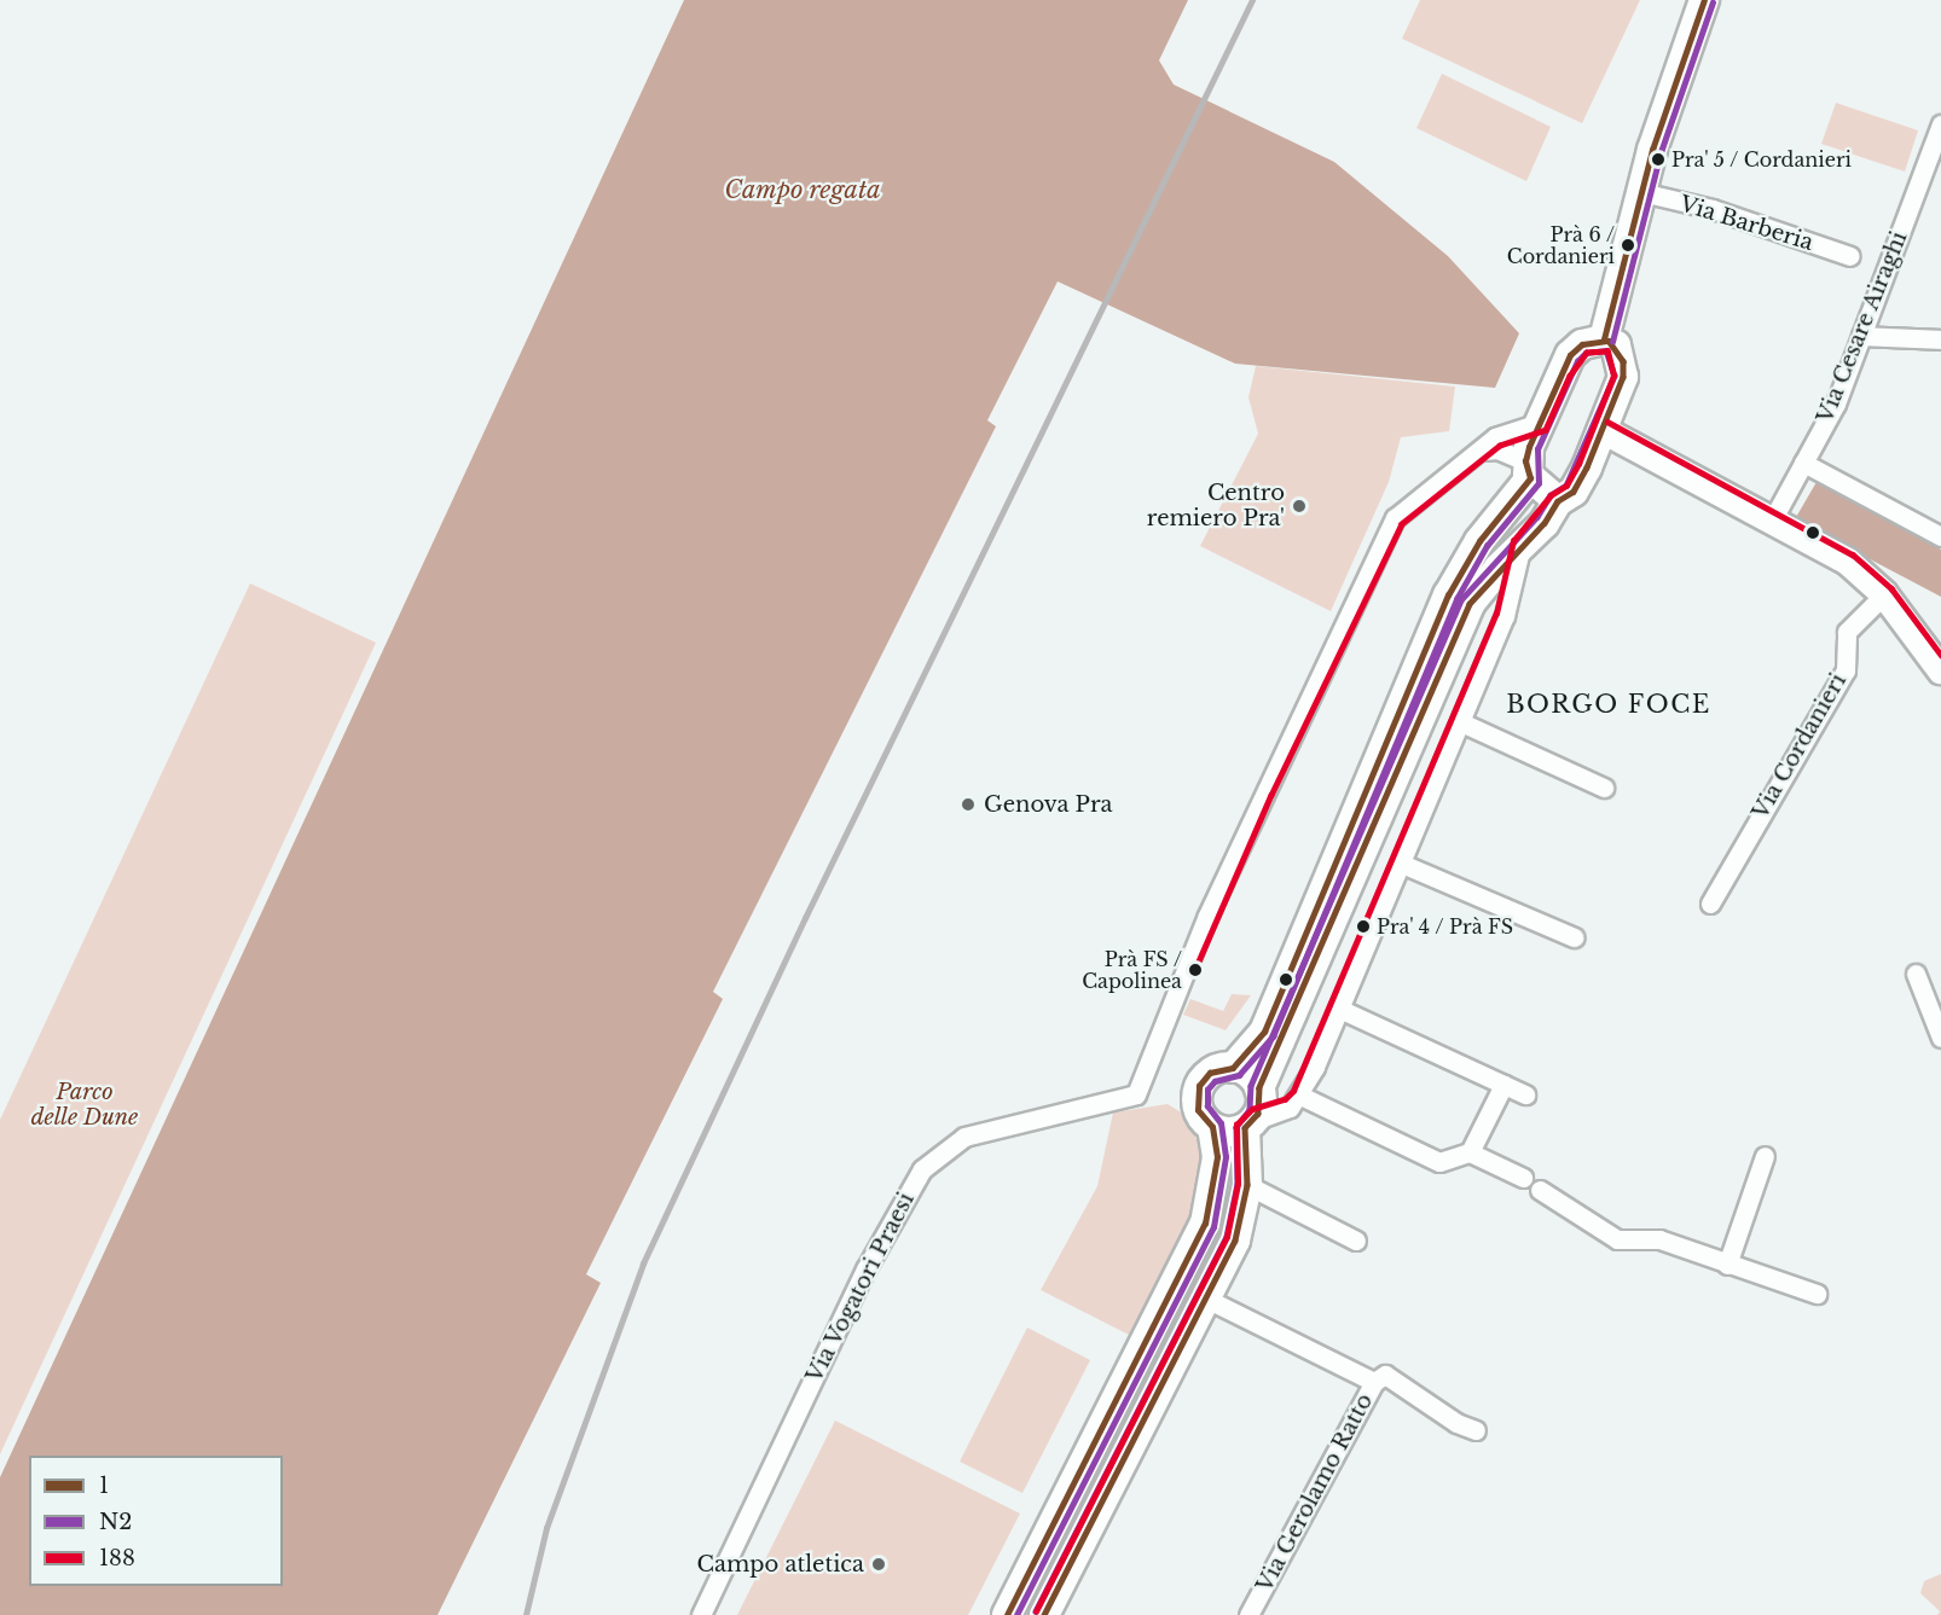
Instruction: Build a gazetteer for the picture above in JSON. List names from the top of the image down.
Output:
{
  "streets": {
    "street": [
      "Via Barberia",
      "Via Cesare Airaghi",
      "Via Cordanieri",
      "Via Vogatori Praesi",
      "Via Gerolamo Ratto"
    ]
  },
  "districts": ["BORGO FOCE"],
  "water": ["Campo regata"],
  "parks": ["Parco delle Dune"],
  "places": [
    "Pra' 5 / Cordanieri",
    "Prà 6 / Cordanieri",
    "Centro remiero Pra'",
    "Genova Pra",
    "Pra' 4 / Prà FS",
    "Prà FS / Capolinea",
    "Campo atletica"
  ],
  "lines": ["transit line 1", "transit line N2", "transit line 188"],
  "legend": ["1", "N2", "188"]
}
